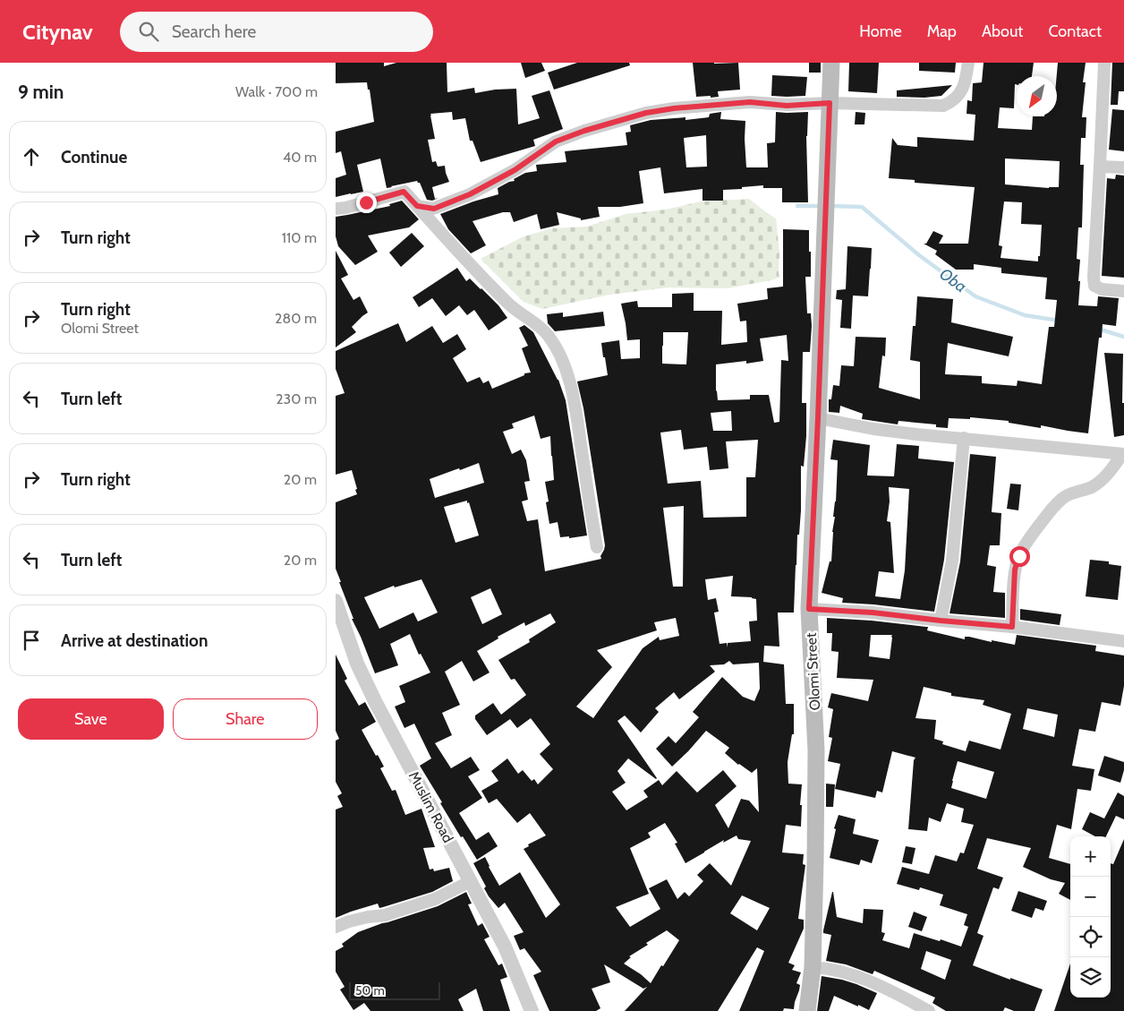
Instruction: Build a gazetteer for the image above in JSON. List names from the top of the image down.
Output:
{
  "streets": {
    "main road": ["Olomi Street"],
    "street": ["Muslim Road"]
  },
  "water": ["Oba"],
  "scale_bar": "50 m",
  "north": "bottom left",
  "page": {
    "header": "Citynav",
    "search": "Search here",
    "nav": [
      "Home",
      "Map",
      "About",
      "Contact"
    ],
    "heading": ["9 min", "Walk · 700 m"],
    "list": [
      ["Continue", "40 m"],
      ["Turn right", "110 m"],
      ["Turn right", "Olomi Street", "280 m"],
      ["Turn left", "230 m"],
      ["Turn right", "20 m"],
      ["Turn left", "20 m"],
      "Arrive at destination"
    ],
    "buttons": ["Save", "Share"],
    "map_buttons": ["+", "−"],
    "scale": "50 m"
  }
}
